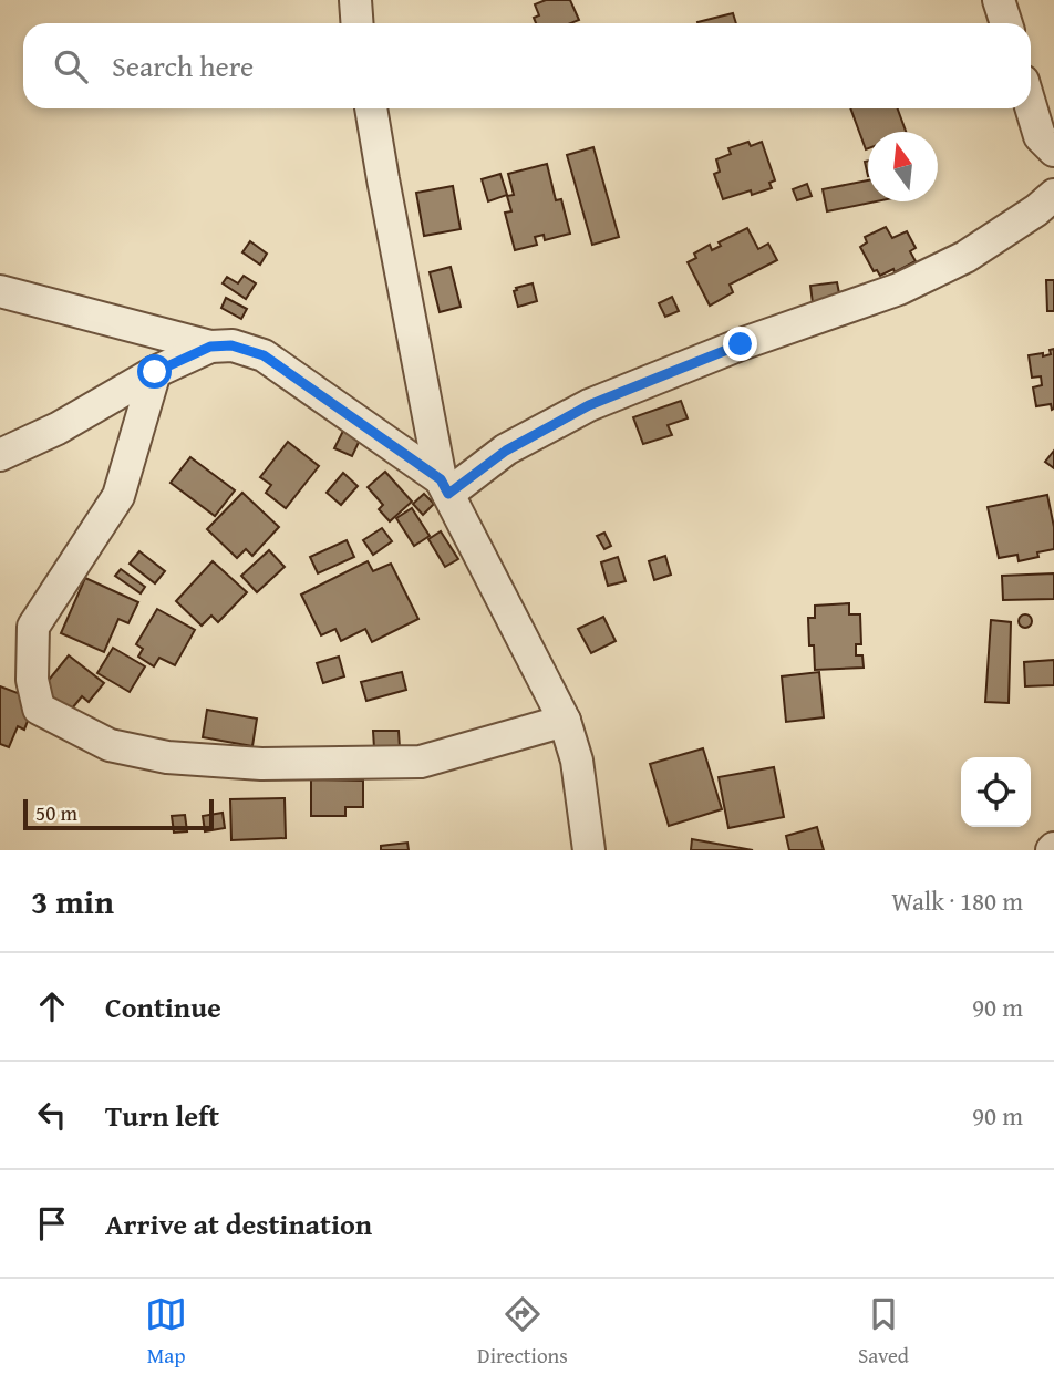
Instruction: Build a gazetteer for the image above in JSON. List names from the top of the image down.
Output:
{
  "scale_bar": "50 m",
  "north": "top",
  "page": {
    "search": "Search here",
    "scale": "50 m",
    "heading": ["3 min", "Walk · 180 m"],
    "list": [
      ["Continue", "90 m"],
      ["Turn left", "90 m"],
      "Arrive at destination"
    ],
    "nav": ["Map", "Directions", "Saved"]
  }
}
